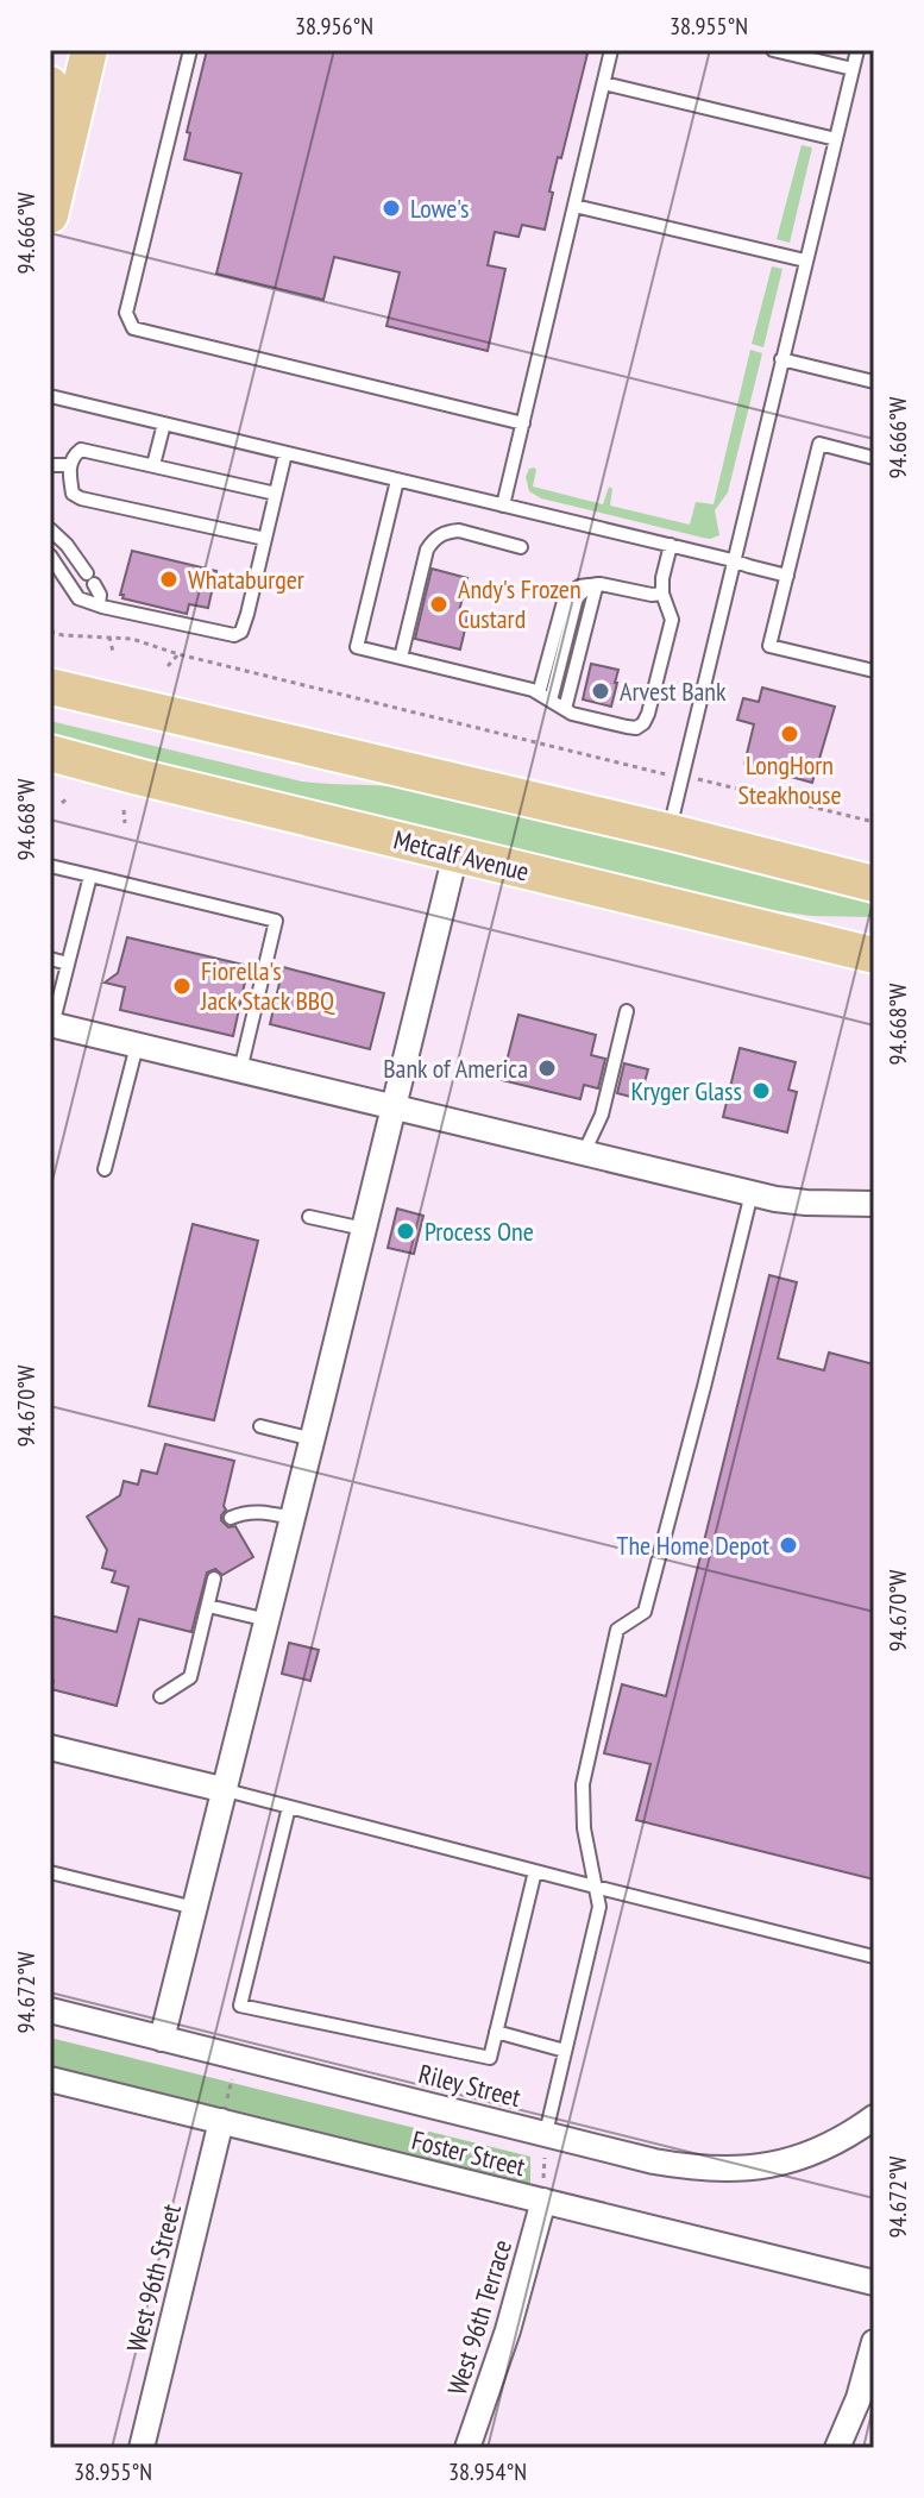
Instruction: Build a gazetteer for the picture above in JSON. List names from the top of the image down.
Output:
{
  "streets": {
    "main road": ["Metcalf Avenue"],
    "street": [
      "Riley Street",
      "Foster Street",
      "West 96th Street",
      "West 96th Terrace"
    ]
  },
  "crossings": [
    ["Foster Street", "West 96th Street"],
    ["Foster Street", "West 96th Terrace"]
  ],
  "places": [
    "Lowe's",
    "Whataburger",
    "Andy's Frozen Custard",
    "Arvest Bank",
    "LongHorn Steakhouse",
    "Fiorella's Jack Stack BBQ",
    "Bank of America",
    "Kryger Glass",
    "Process One",
    "The Home Depot"
  ],
  "coordinates": [
    "38.956°N",
    "38.955°N",
    "94.666°W",
    "94.668°W",
    "94.670°W",
    "94.672°W",
    "38.954°N"
  ]
}
